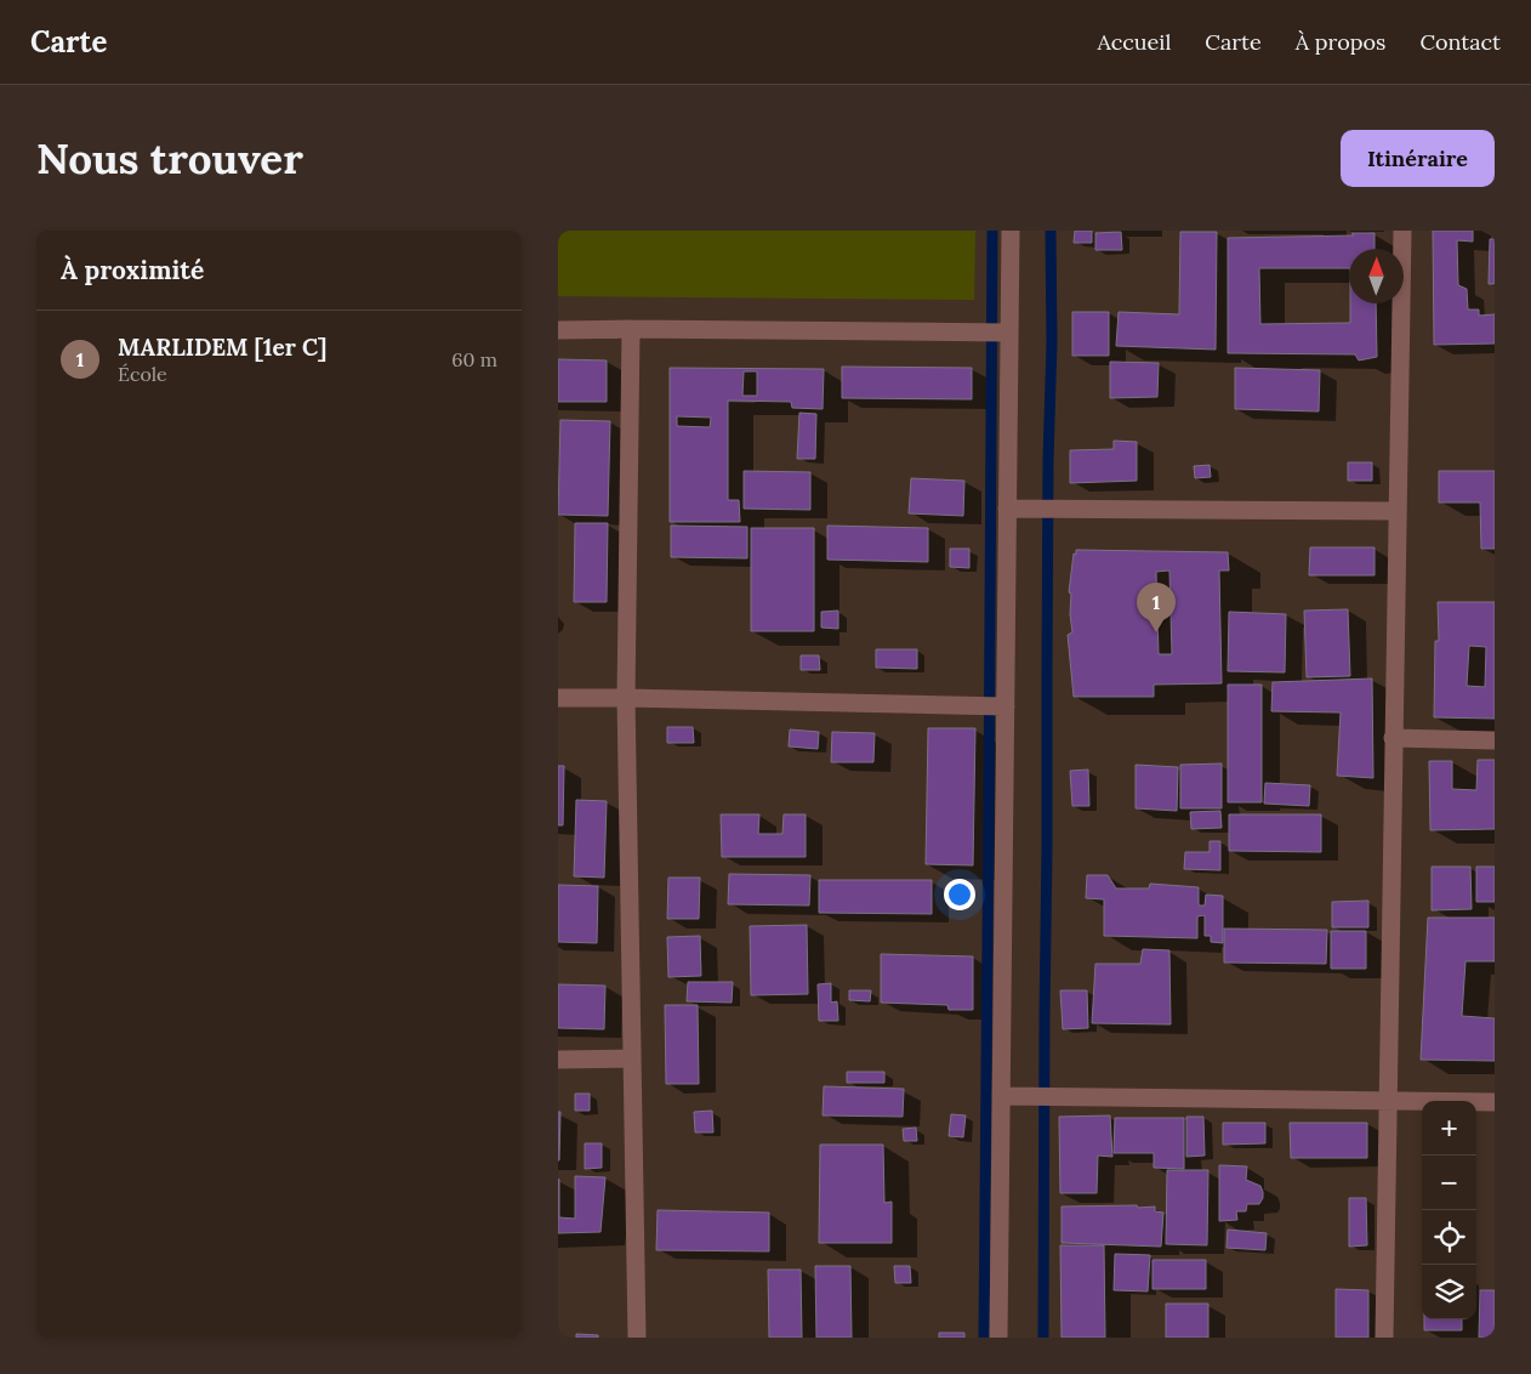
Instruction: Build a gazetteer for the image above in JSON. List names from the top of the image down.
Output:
{
  "north": "top",
  "page": {
    "header": "Carte",
    "nav": [
      "Accueil",
      "Carte",
      "À propos",
      "Contact"
    ],
    "buttons": "Itinéraire",
    "title": "Nous trouver",
    "heading": "À proximité",
    "list": [
      {
        "mark": "1",
        "name": "MARLIDEM [1er C]",
        "note": "École",
        "value": "60 m"
      }
    ],
    "pins": "1",
    "map_buttons": ["+", "−"]
  }
}
